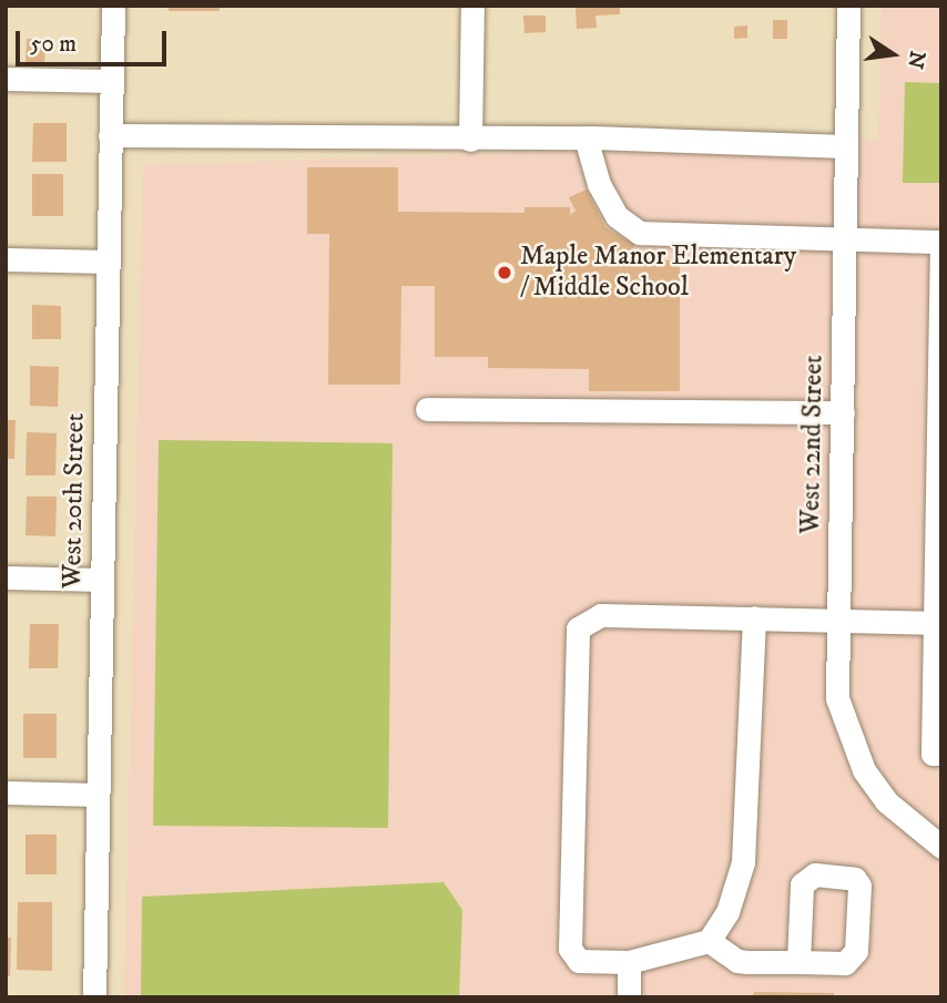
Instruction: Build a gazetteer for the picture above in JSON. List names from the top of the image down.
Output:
{
  "streets": {
    "street": ["West 22nd Street", "West 20th Street"]
  },
  "places": ["Maple Manor Elementary / Middle School"],
  "scale_bar": "50 m",
  "north": "right"
}
